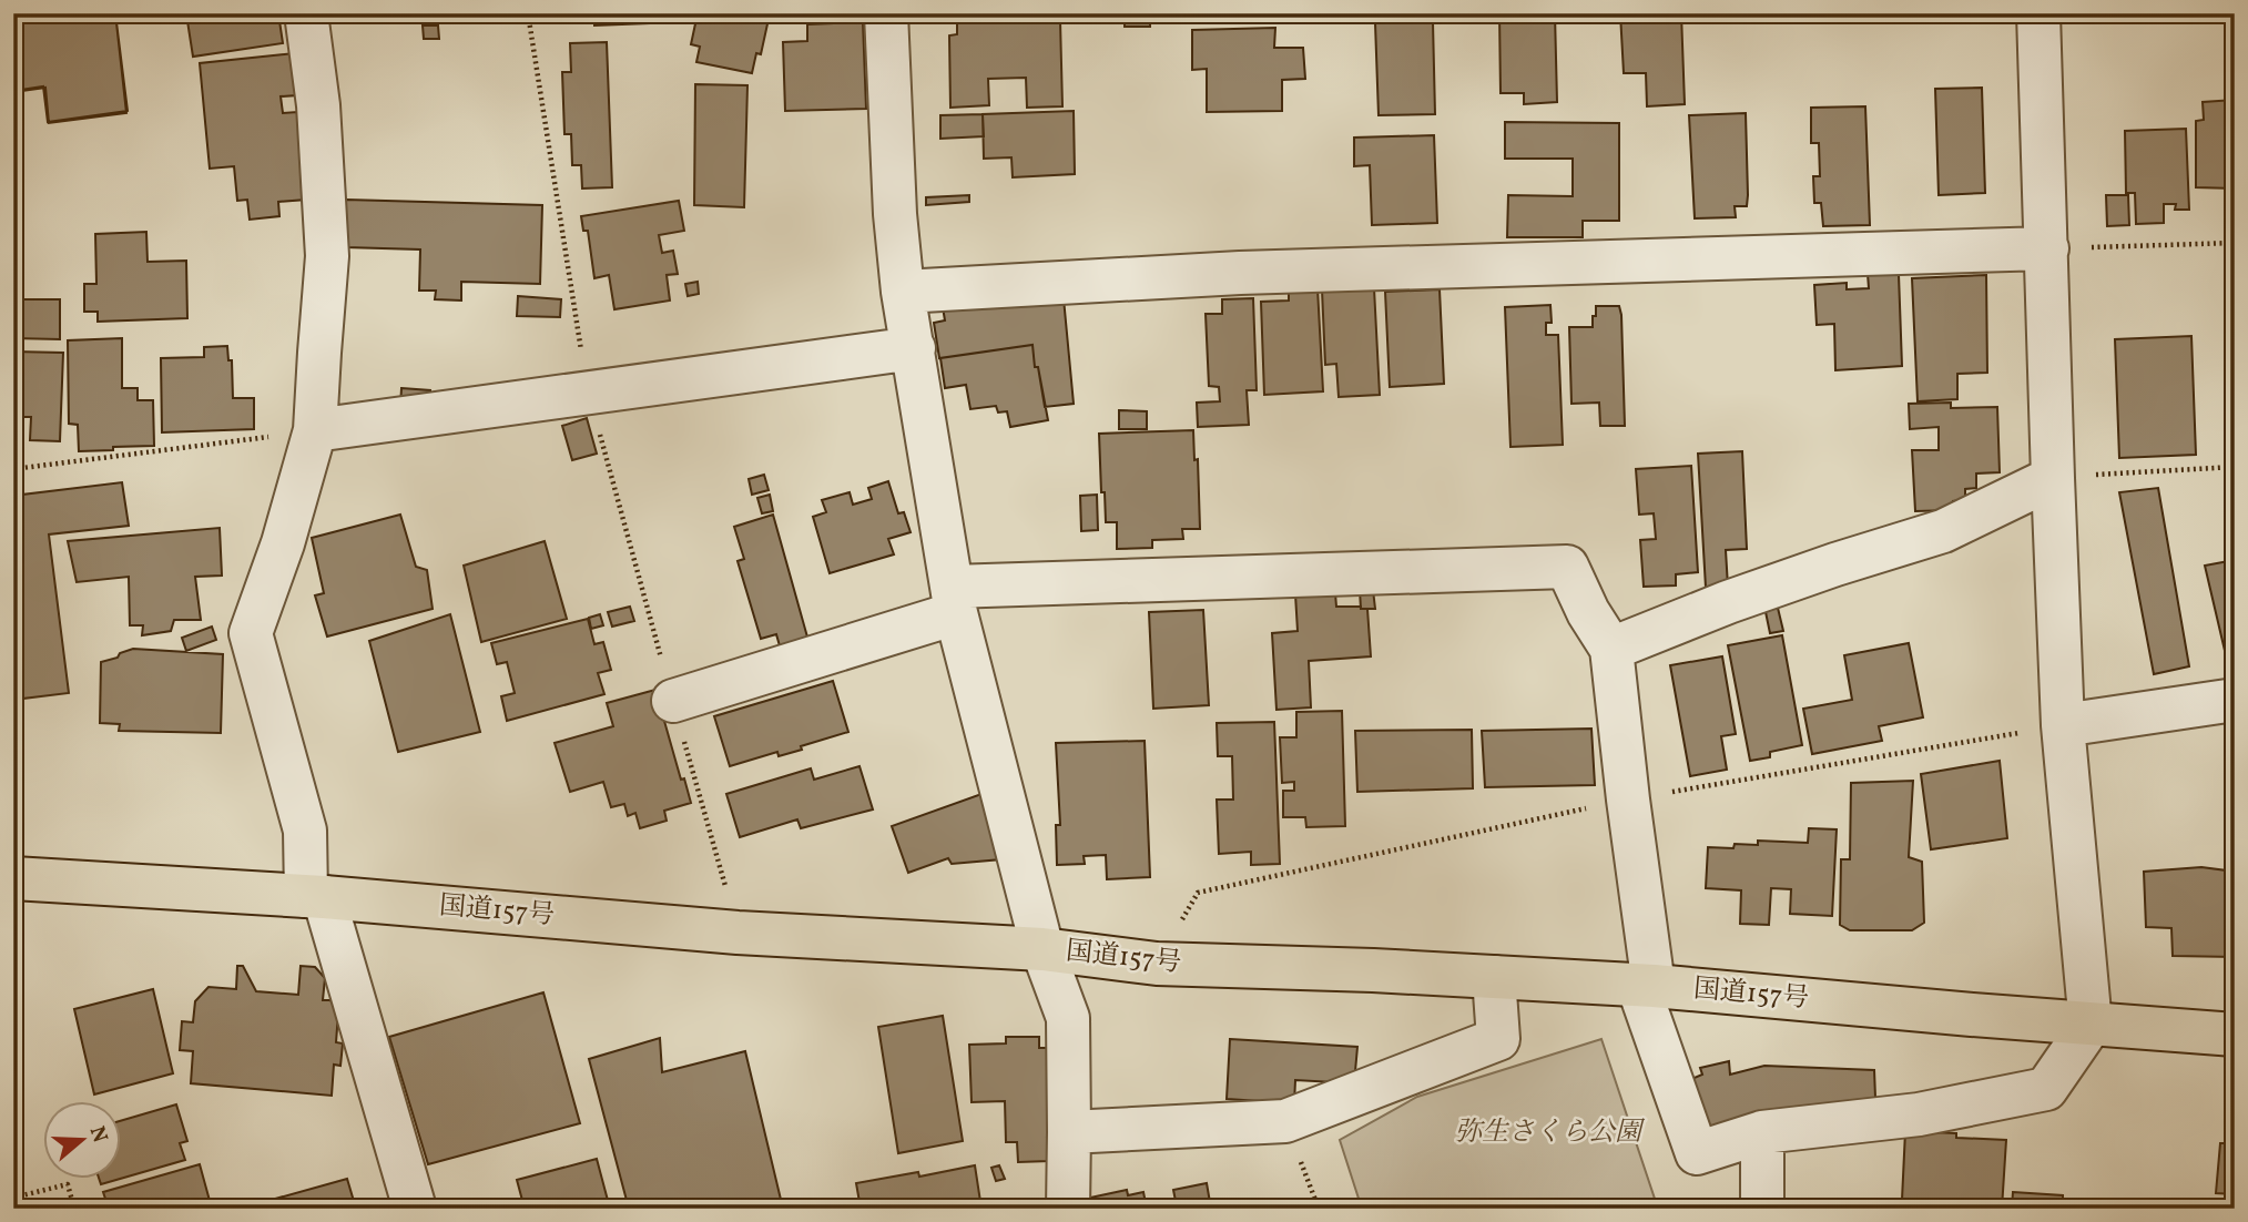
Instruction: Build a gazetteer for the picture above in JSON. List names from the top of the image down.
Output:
{
  "streets": {
    "highway": ["国道157号"]
  },
  "parks": ["弥生さくら公園"],
  "north": "right"
}
